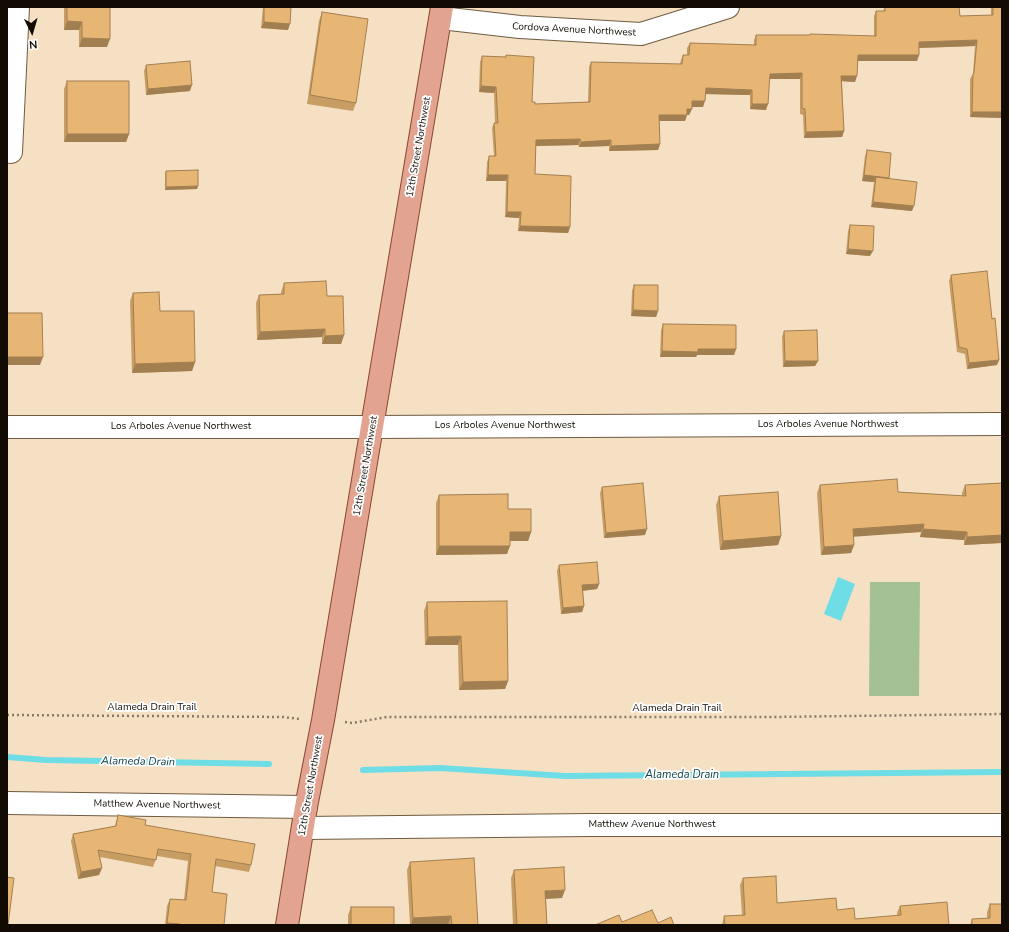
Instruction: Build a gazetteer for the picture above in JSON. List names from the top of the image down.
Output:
{
  "streets": {
    "main road": ["12th Street Northwest"],
    "street": ["Cordova Avenue Northwest", "Los Arboles Avenue Northwest", "Matthew Avenue Northwest"],
    "path": ["Alameda Drain Trail"]
  },
  "crossings": [
    ["Cordova Avenue Northwest", "12th Street Northwest"],
    ["12th Street Northwest", "Los Arboles Avenue Northwest"],
    ["12th Street Northwest", "Matthew Avenue Northwest"]
  ],
  "water": ["Alameda Drain"],
  "north": "bottom"
}
